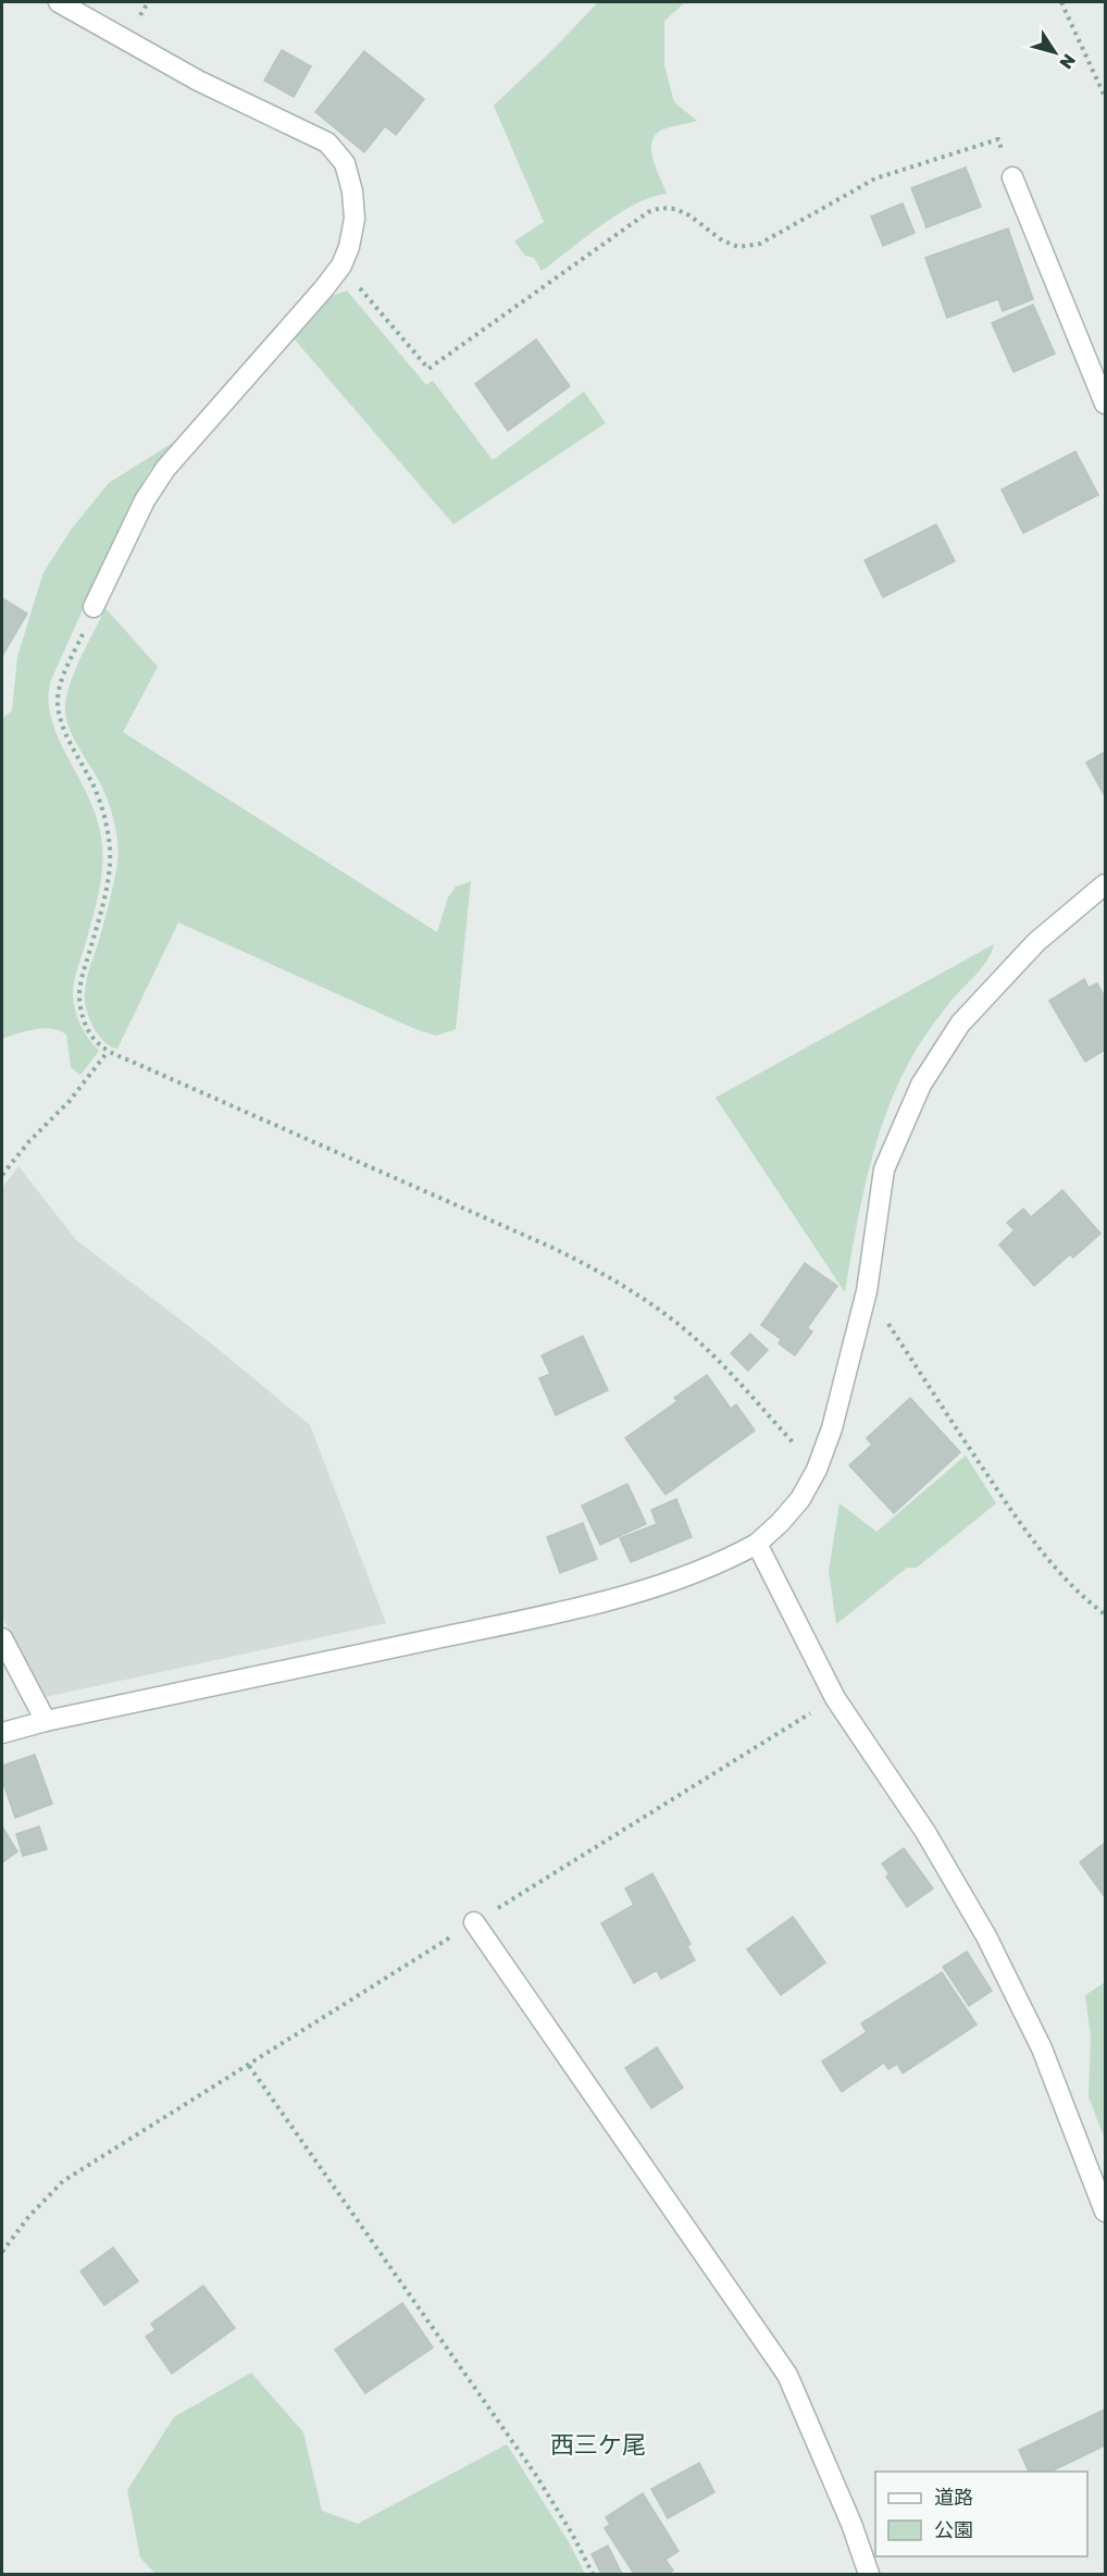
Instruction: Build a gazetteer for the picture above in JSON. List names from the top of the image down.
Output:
{
  "districts": ["西三ケ尾"],
  "legend": ["道路", "公園"],
  "north": "bottom right"
}
